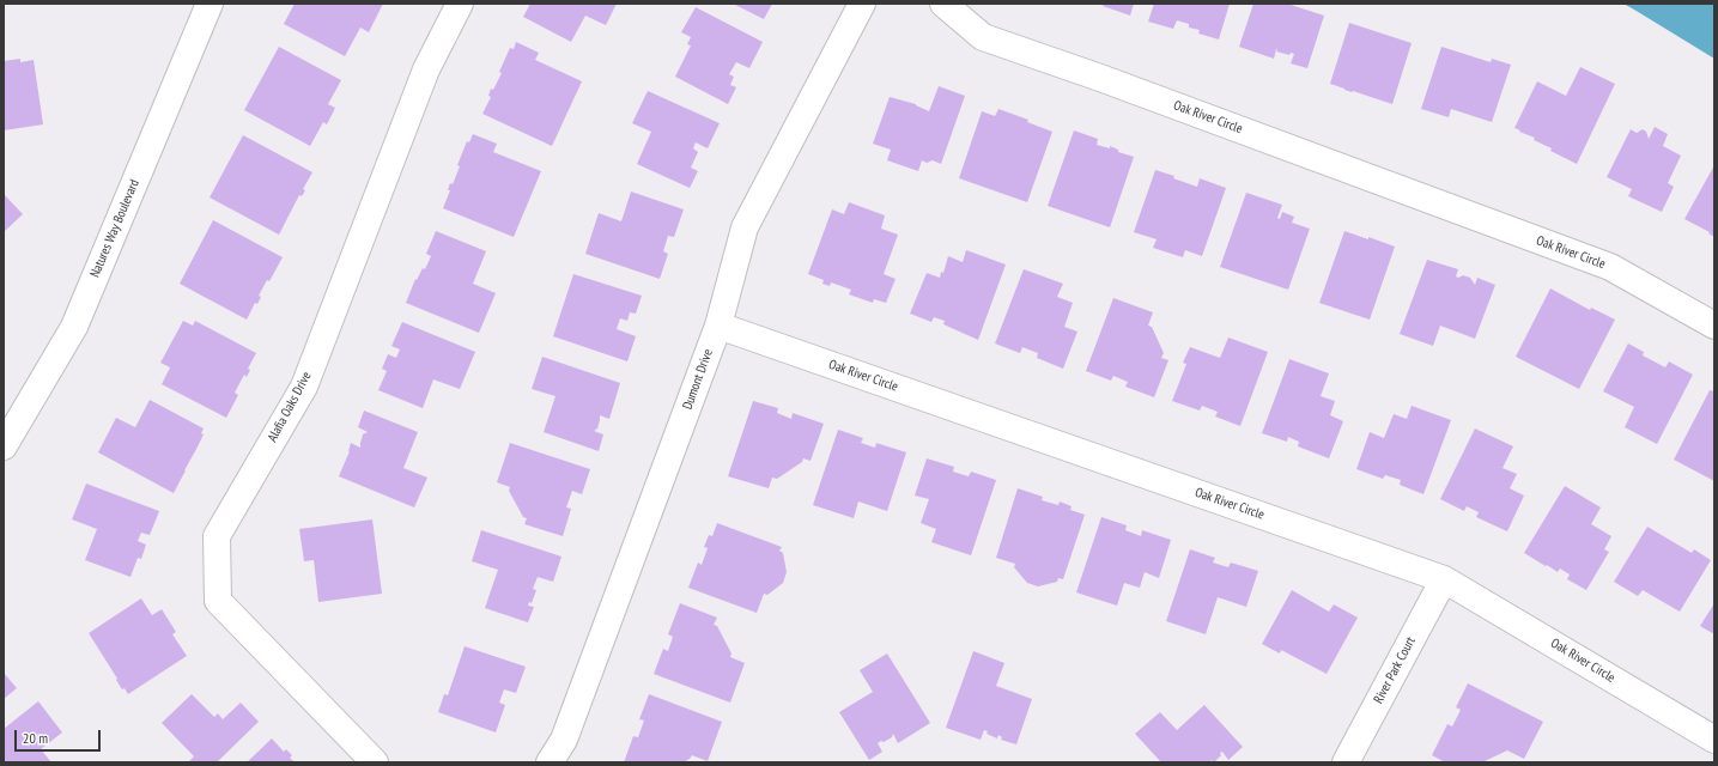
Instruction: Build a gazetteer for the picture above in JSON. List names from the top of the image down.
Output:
{
  "streets": {
    "street": [
      "Oak River Circle",
      "Natures Way Boulevard",
      "Dumont Drive",
      "Alafia Oaks Drive",
      "River Park Court"
    ]
  },
  "crossings": [
    ["Oak River Circle", "Dumont Drive"],
    ["Oak River Circle", "River Park Court"]
  ],
  "scale_bar": "20 m"
}
